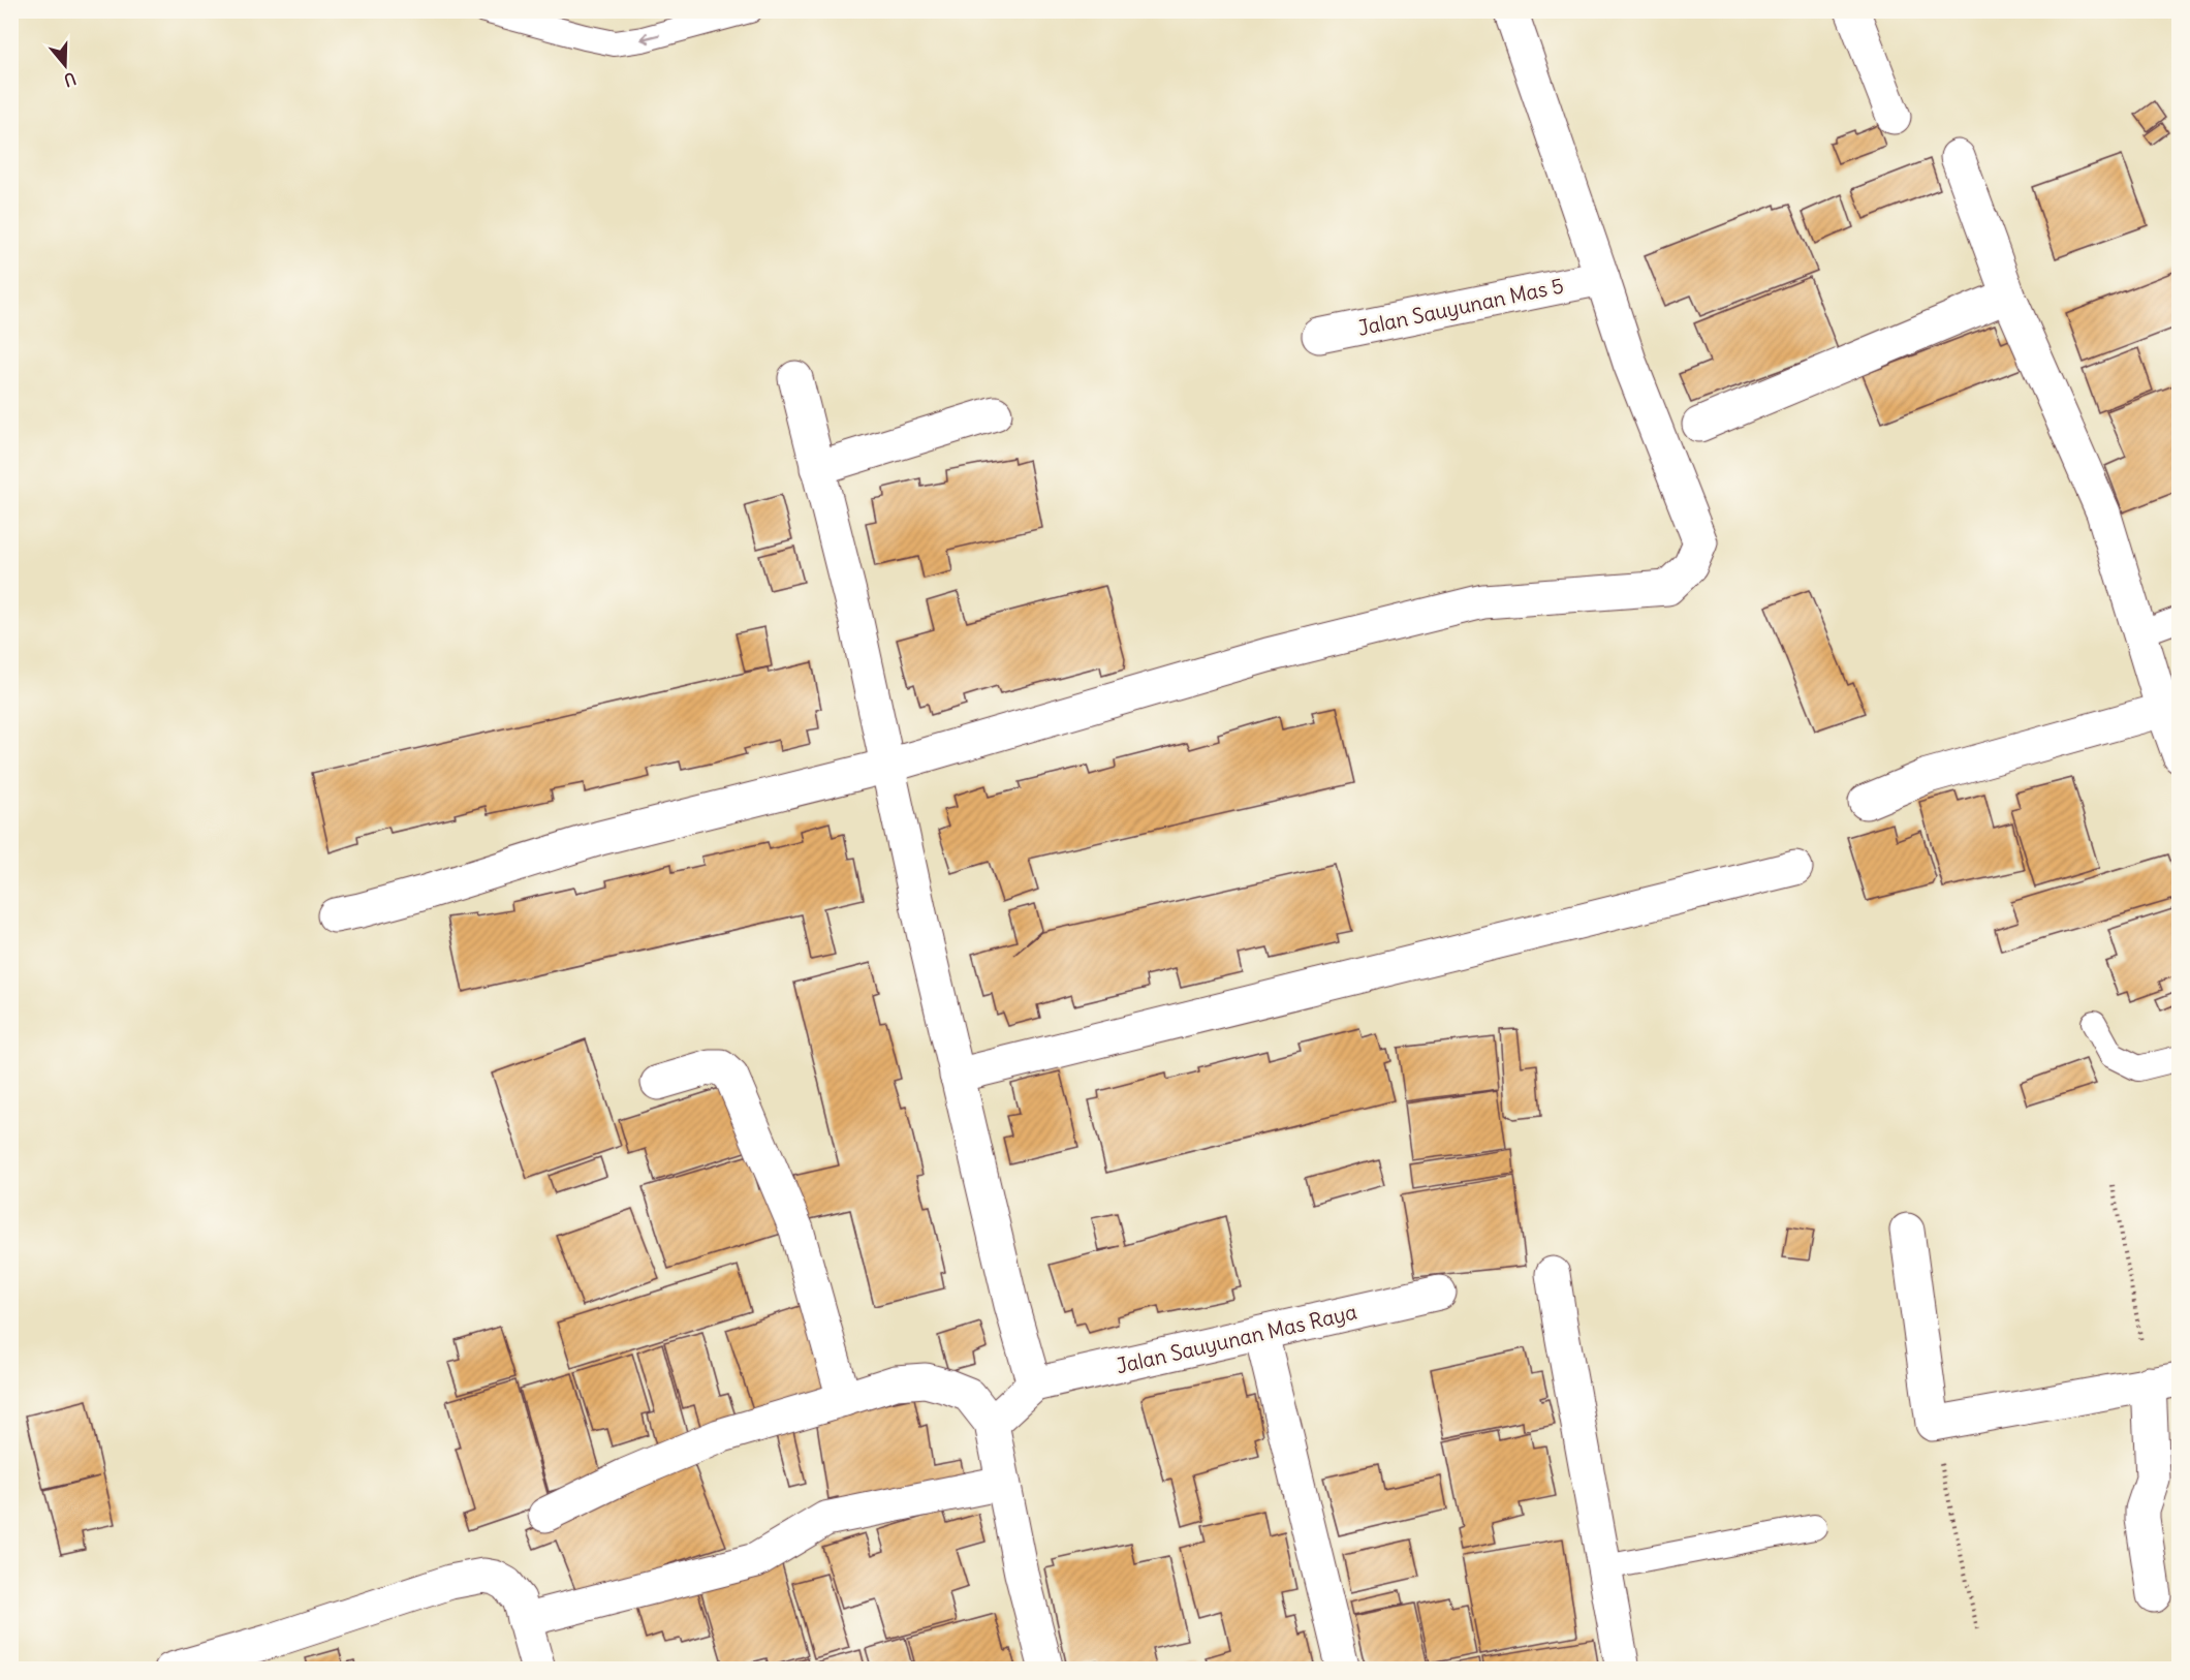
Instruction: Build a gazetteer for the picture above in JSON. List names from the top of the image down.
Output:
{
  "streets": {
    "street": ["Jalan Sauyunan Mas 5", "Jalan Sauyunan Mas Raya"]
  },
  "north": "bottom"
}
